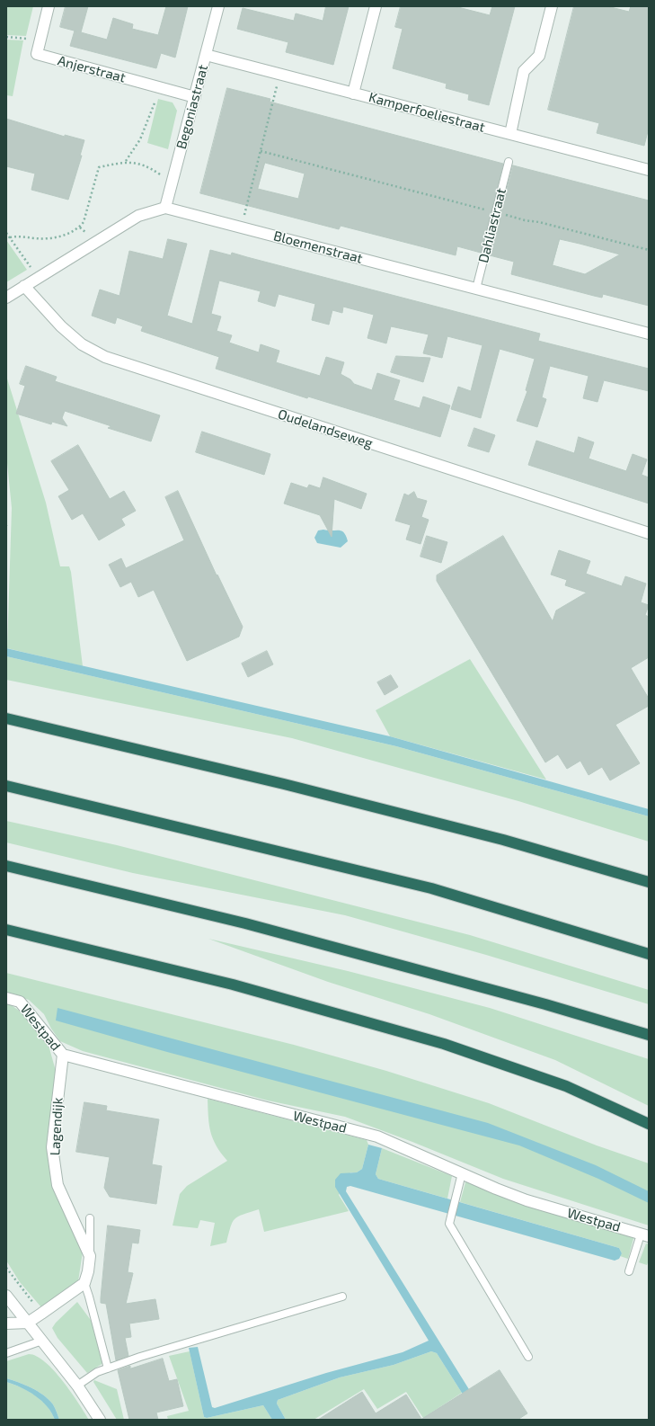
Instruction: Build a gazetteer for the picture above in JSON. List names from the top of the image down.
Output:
{
  "streets": {
    "street": [
      "Anjerstraat",
      "Begoniastraat",
      "Kamperfoeliestraat",
      "Bloemenstraat",
      "Oudelandseweg",
      "Westpad",
      "Lagendijk"
    ],
    "lane": ["Dahliastraat"]
  },
  "crossings": [
    ["Anjerstraat", "Begoniastraat"],
    ["Begoniastraat", "Kamperfoeliestraat"],
    ["Begoniastraat", "Bloemenstraat"],
    ["Dahliastraat", "Bloemenstraat"],
    ["Westpad", "Lagendijk"]
  ]
}
